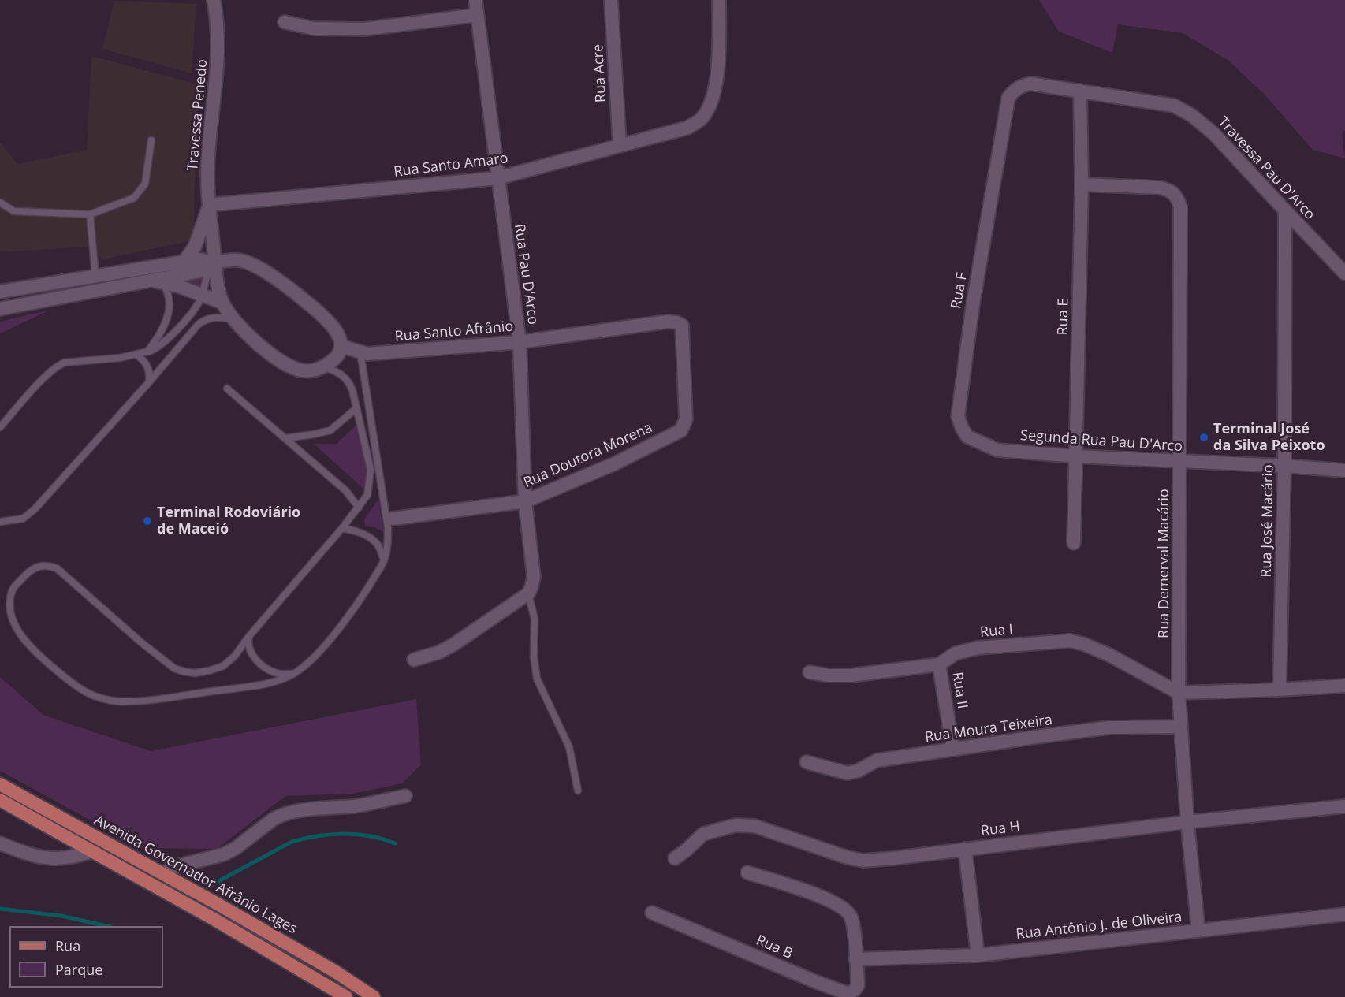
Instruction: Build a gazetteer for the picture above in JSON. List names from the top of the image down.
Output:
{
  "streets": {
    "main road": ["Avenida Governador Afrânio Lages"],
    "street": [
      "Rua Acre",
      "Travessa Penedo",
      "Rua Santo Amaro",
      "Travessa Pau D'Arco",
      "Rua Pau D'Arco",
      "Rua F",
      "Rua E",
      "Rua Santo Afrânio",
      "Segunda Rua Pau D'Arco",
      "Rua Doutora Morena",
      "Rua José Macário",
      "Rua Demerval Macário",
      "Rua I",
      "Rua II",
      "Rua Moura Teixeira",
      "Rua H",
      "Rua Antônio J. de Oliveira",
      "Rua B"
    ]
  },
  "crossings": [
    ["Rua Acre", "Rua Santo Amaro"],
    ["Travessa Penedo", "Rua Santo Amaro"],
    ["Rua Santo Amaro", "Rua Pau D'Arco"],
    ["Travessa Pau D'Arco", "Rua F"],
    ["Travessa Pau D'Arco", "Rua E"],
    ["Travessa Pau D'Arco", "Rua José Macário"],
    ["Rua Pau D'Arco", "Rua Santo Afrânio"],
    ["Rua Pau D'Arco", "Rua Doutora Morena"],
    ["Rua F", "Segunda Rua Pau D'Arco"],
    ["Rua E", "Segunda Rua Pau D'Arco"],
    ["Rua E", "Rua Demerval Macário"],
    ["Rua Santo Afrânio", "Rua Doutora Morena"],
    ["Segunda Rua Pau D'Arco", "Rua José Macário"],
    ["Segunda Rua Pau D'Arco", "Rua Demerval Macário"],
    ["Rua Demerval Macário", "Rua I"],
    ["Rua Demerval Macário", "Rua Moura Teixeira"],
    ["Rua Demerval Macário", "Rua H"],
    ["Rua Demerval Macário", "Rua Antônio J. de Oliveira"],
    ["Rua I", "Rua II"],
    ["Rua II", "Rua Moura Teixeira"],
    ["Rua Antônio J. de Oliveira", "Rua B"]
  ],
  "places": ["Terminal José da Silva Peixoto", "Terminal Rodoviário de Maceió"],
  "legend": ["Rua", "Parque"]
}
